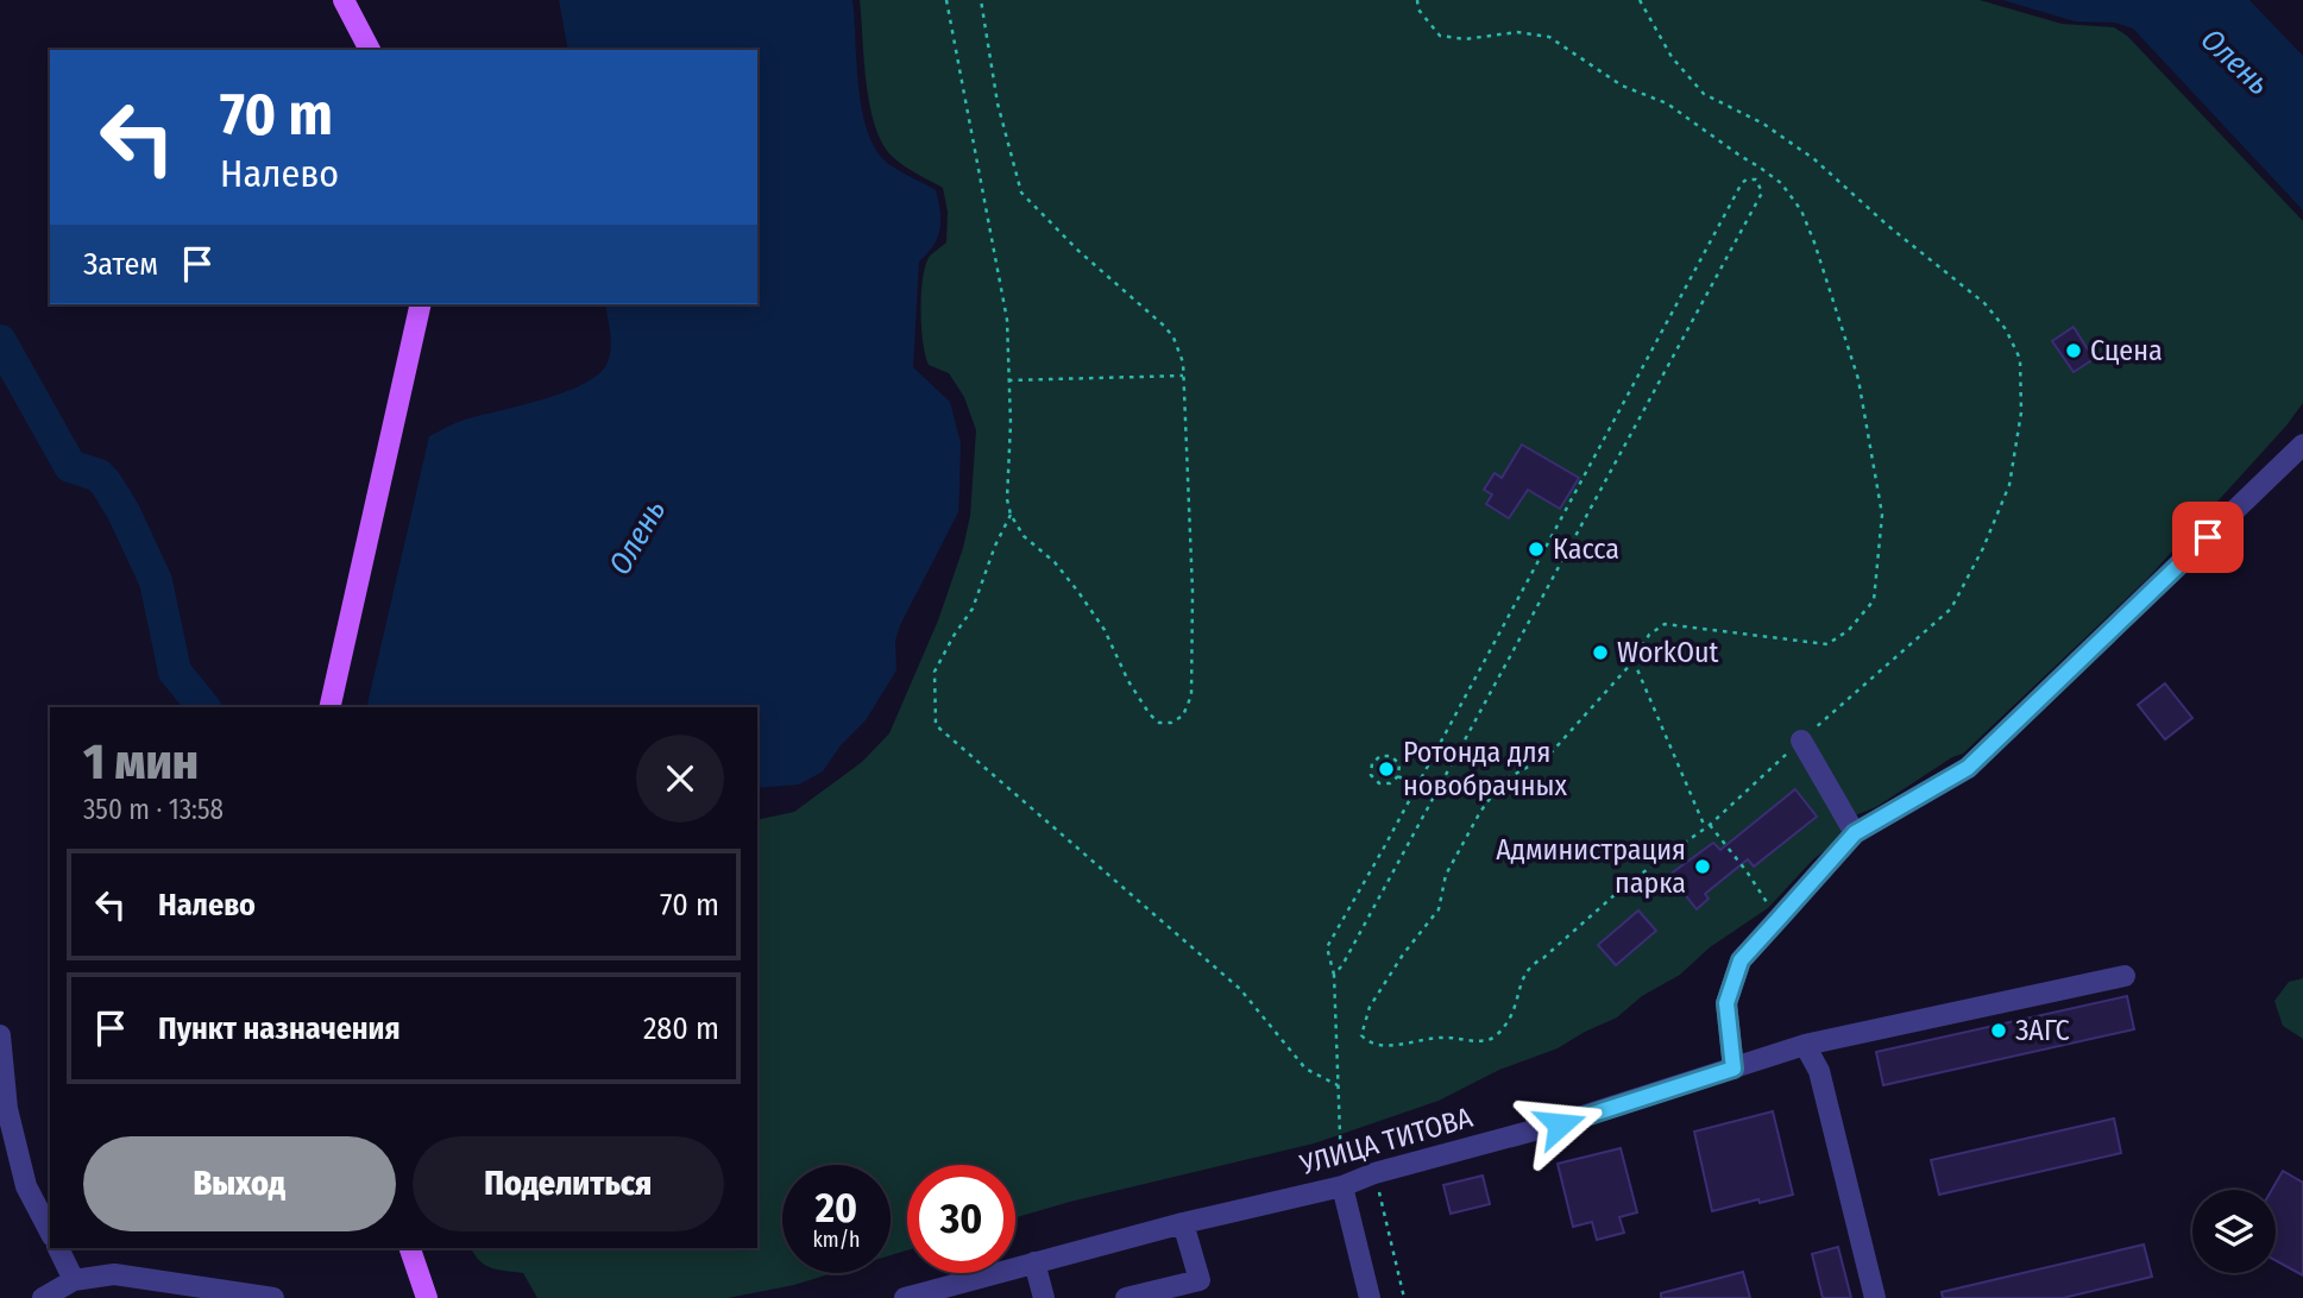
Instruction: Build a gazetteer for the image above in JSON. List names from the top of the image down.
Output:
{
  "streets": {
    "street": ["УЛИЦА ТИТОВА"]
  },
  "water": ["Олень"],
  "places": [
    "Сцена",
    "Касса",
    "WorkOut",
    "Ротонда для новобрачных",
    "Администрация парка",
    "ЗАГС"
  ],
  "page": {
    "turn": ["70 m", "Налево"],
    "then": "Затем",
    "heading": ["1 мин", "350 m · 13:58"],
    "list": [
      {
        "name": "Налево",
        "value": "70 m"
      },
      {
        "name": "Пункт назначения",
        "value": "280 m"
      }
    ],
    "buttons": ["Выход", "Поделиться"],
    "speed": "20 km/h",
    "limit": "30"
  }
}
